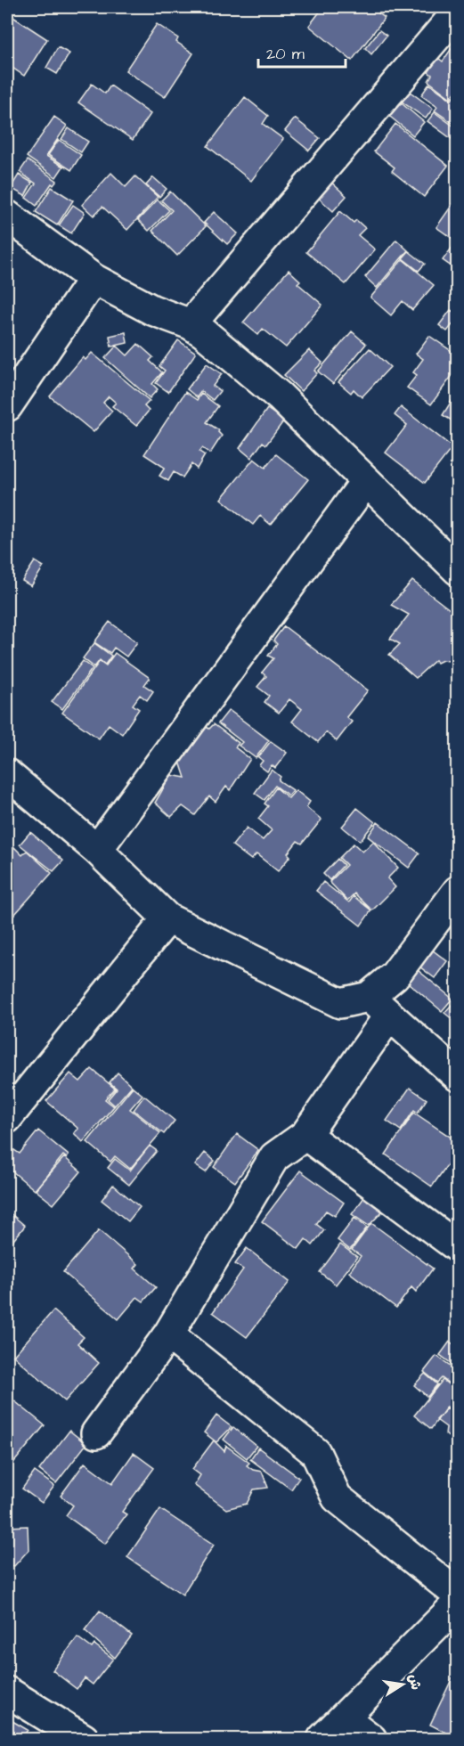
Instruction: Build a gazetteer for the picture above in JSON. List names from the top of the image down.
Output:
{
  "scale_bar": "20 m",
  "north": "right"
}
